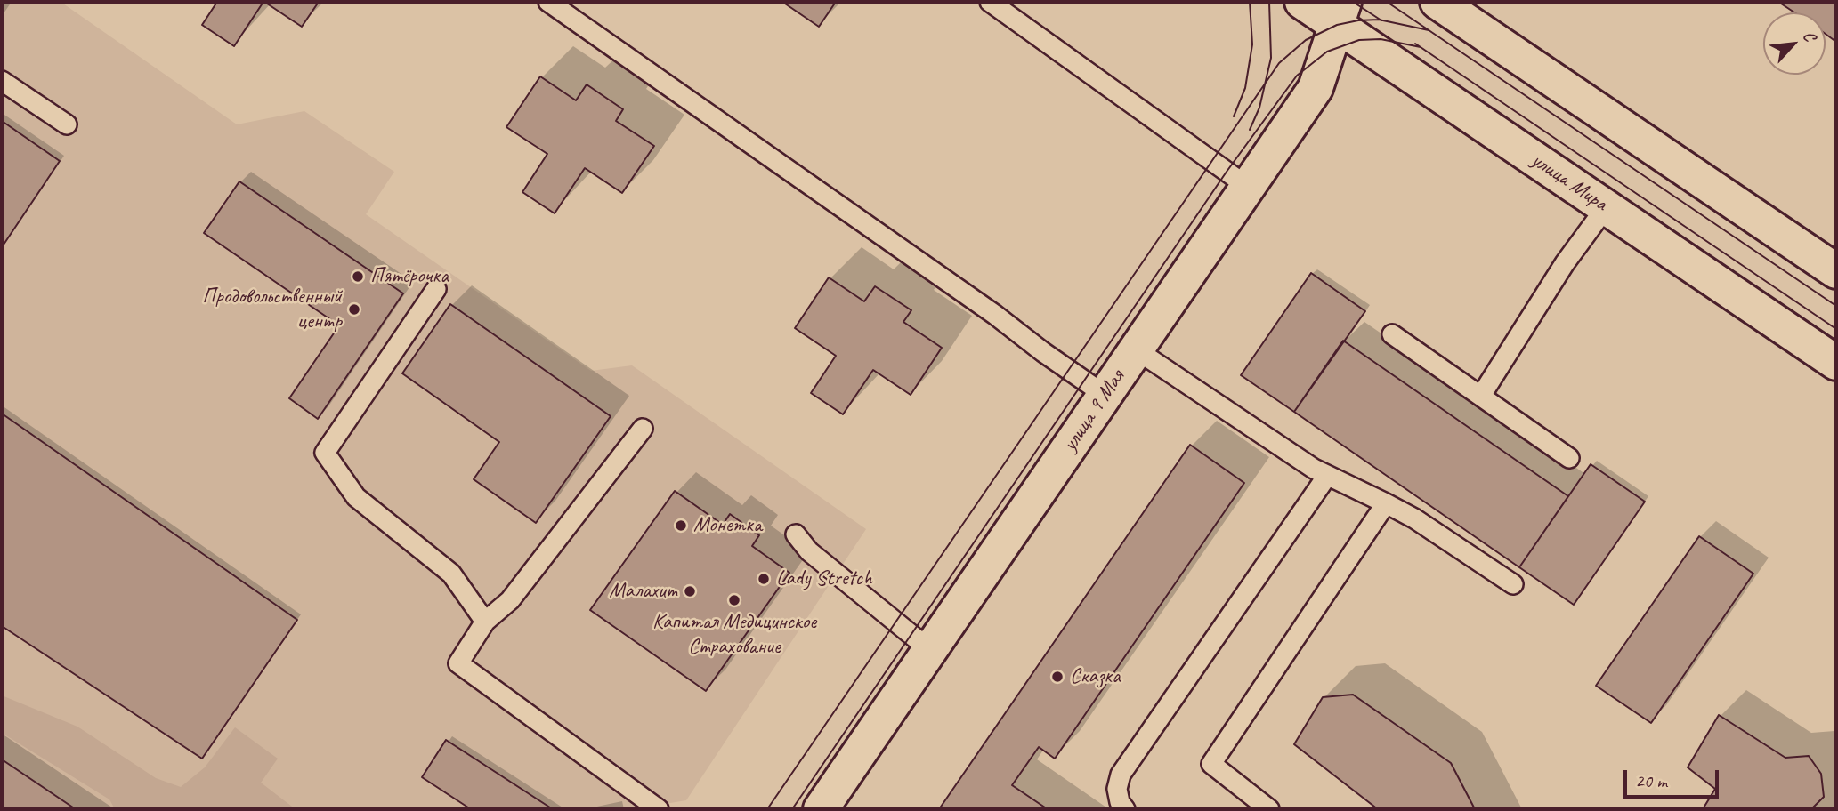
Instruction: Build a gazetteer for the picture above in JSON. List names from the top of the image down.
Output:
{
  "streets": {
    "main road": ["улица Мира", "улица 9 Мая"]
  },
  "crossings": [
    ["улица Мира", "улица 9 Мая"]
  ],
  "places": [
    "Пятёрочка",
    "Продовольственный центр",
    "Монетка",
    "Lady Stretch",
    "Малахит",
    "Капитал Медицинское Страхование",
    "Сказка"
  ],
  "scale_bar": "20 m",
  "north": "top right"
}
